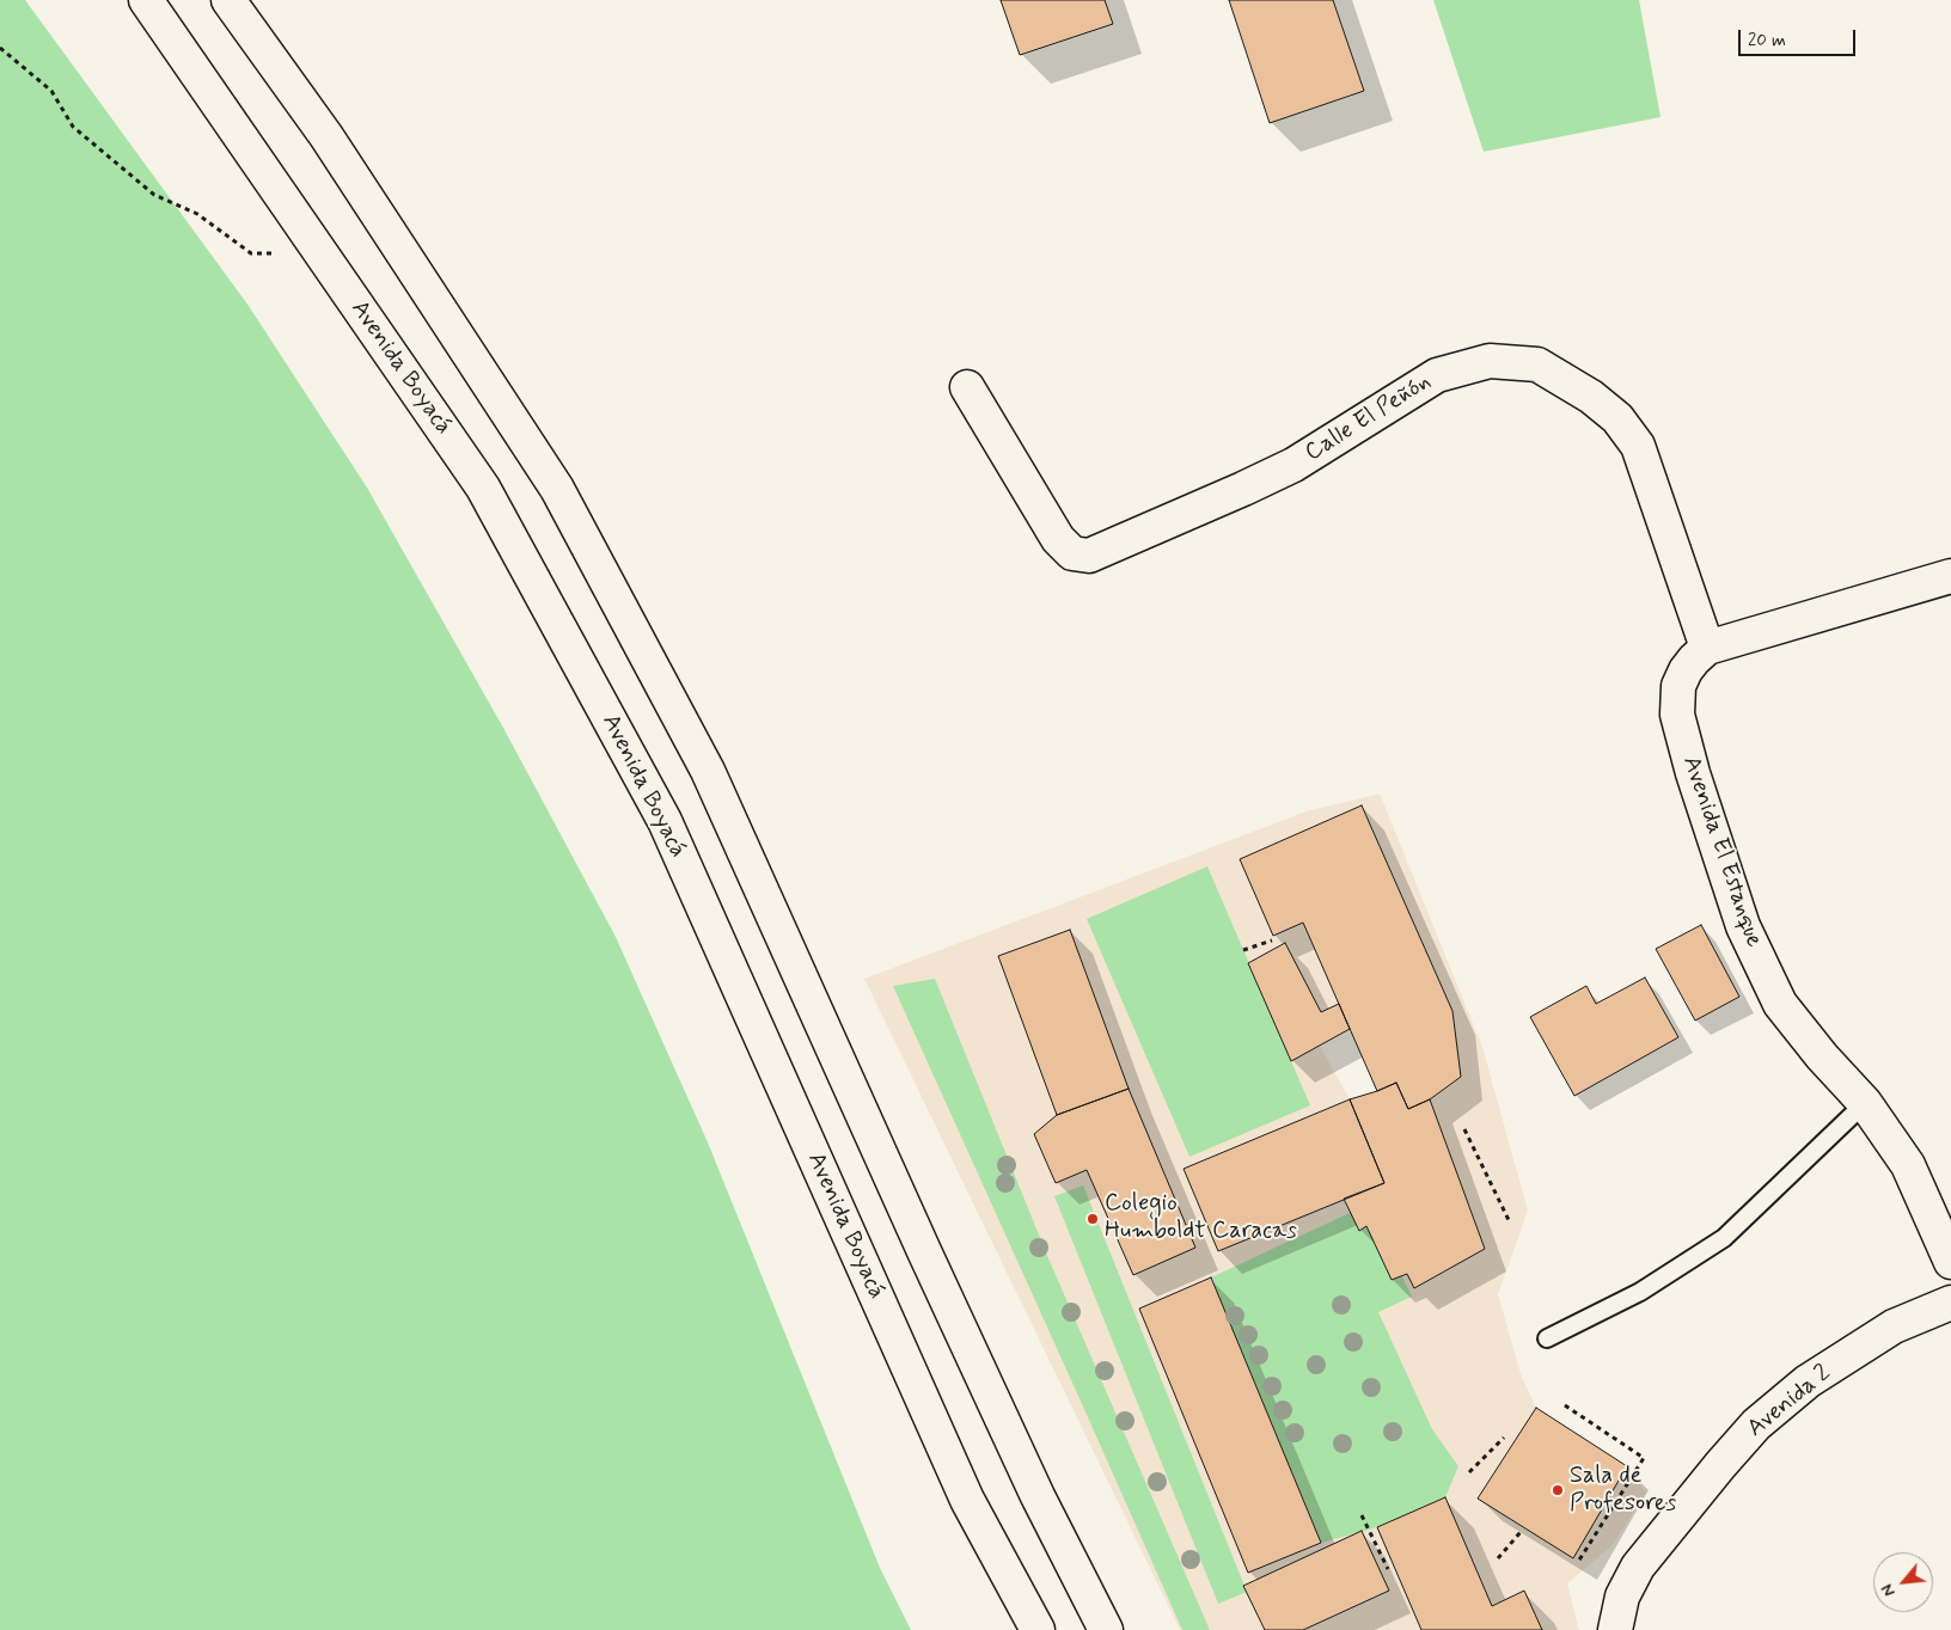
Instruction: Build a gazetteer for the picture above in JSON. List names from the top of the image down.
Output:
{
  "streets": {
    "main road": [
      "Avenida Boyacá",
      "Calle El Peñón",
      "Avenida El Estanque",
      "Avenida 2"
    ]
  },
  "crossings": [
    ["Calle El Peñón", "Avenida El Estanque"]
  ],
  "places": ["Colegio Humboldt Caracas", "Sala de Profesores"],
  "scale_bar": "20 m",
  "north": "bottom left"
}
